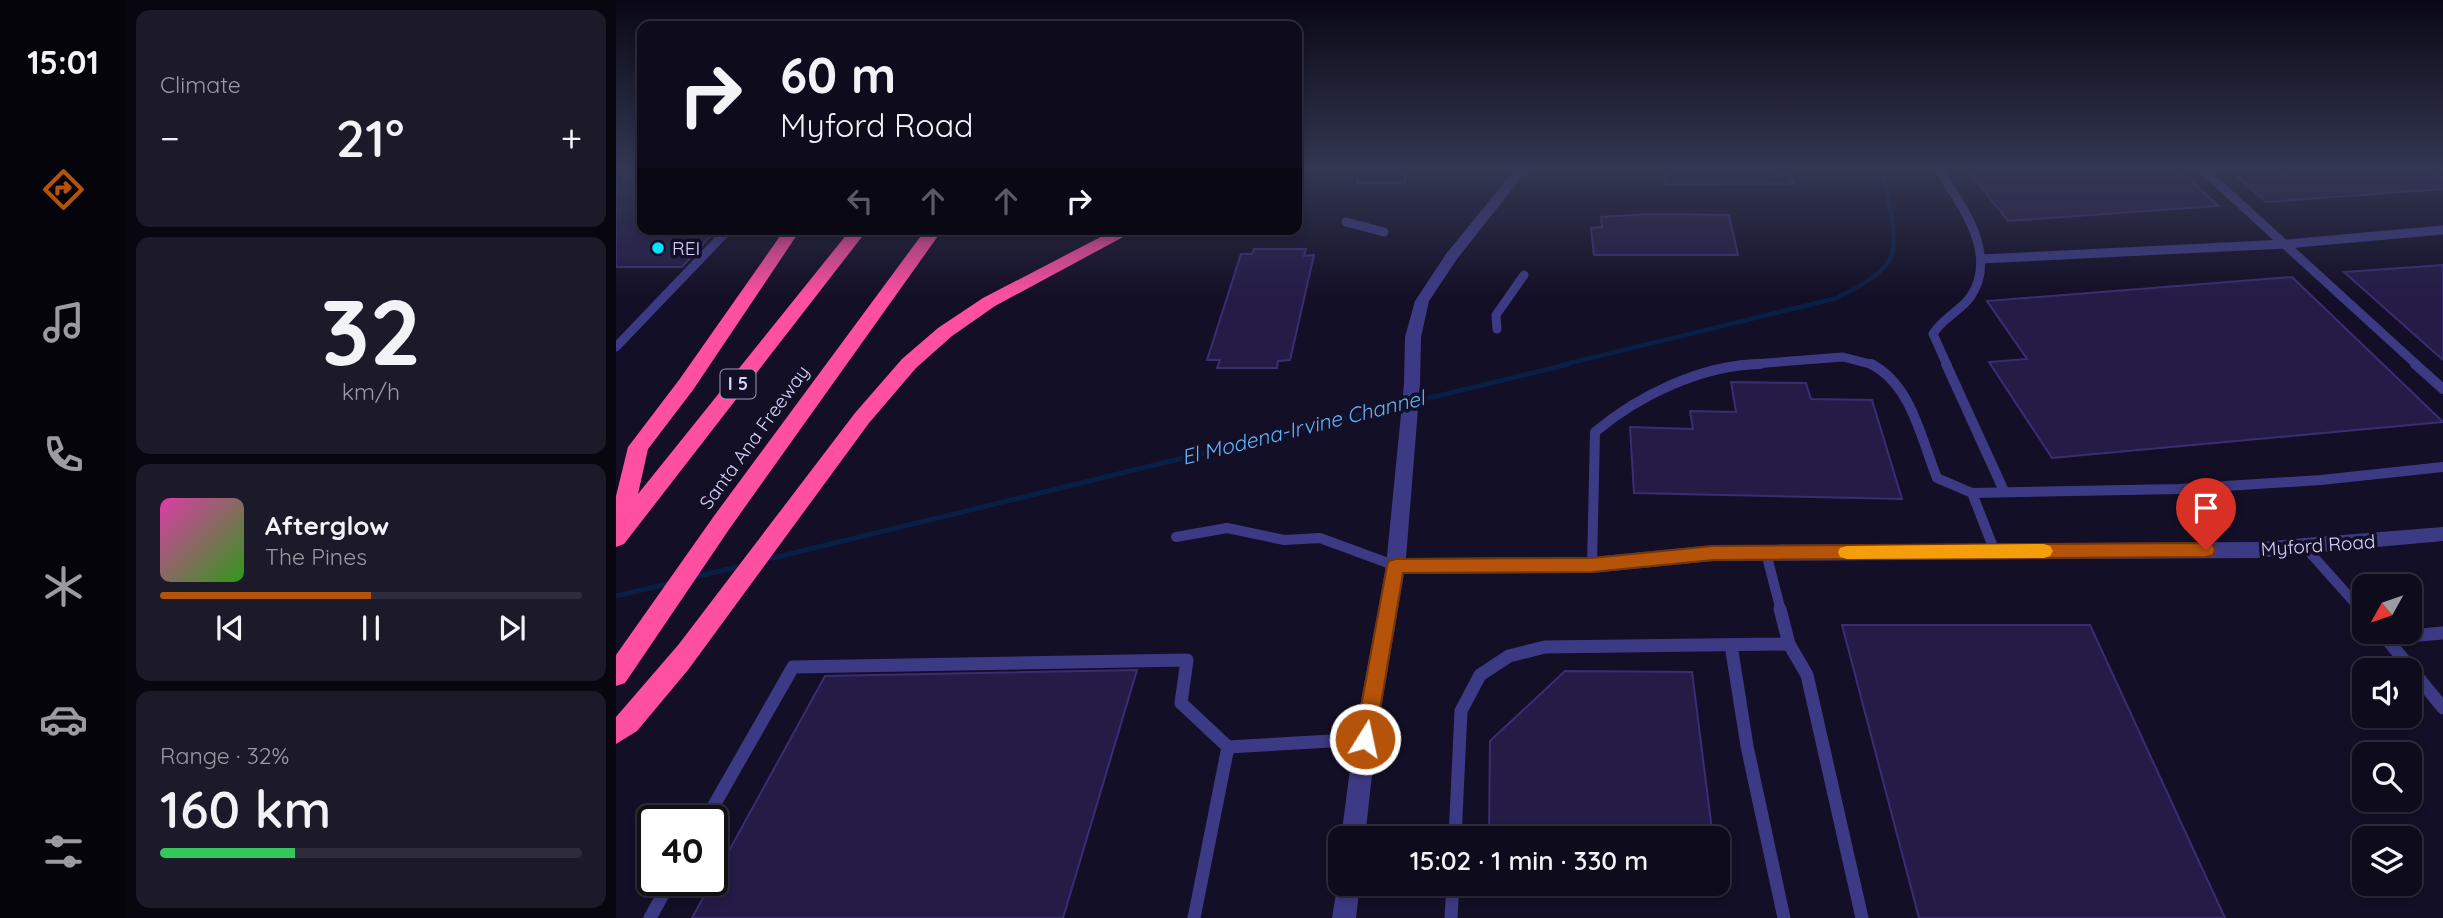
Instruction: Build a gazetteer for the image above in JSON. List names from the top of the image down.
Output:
{
  "streets": {
    "highway": ["I 5", "Santa Ana Freeway"],
    "street": ["Myford Road"]
  },
  "water": ["El Modena-Irvine Channel"],
  "places": ["REI"],
  "north": "bottom left",
  "page": {
    "tabs": "15:01",
    "tile": [
      "Climate",
      ["32", "km/h"],
      ["Range · 32%", "160 km"]
    ],
    "turn": ["60 m", "Myford Road"],
    "heat": ["−", "21°", "+"],
    "song": ["Afterglow", "The Pines"],
    "limit": "40",
    "trip": "15:02 · 1 min · 330 m"
  }
}
